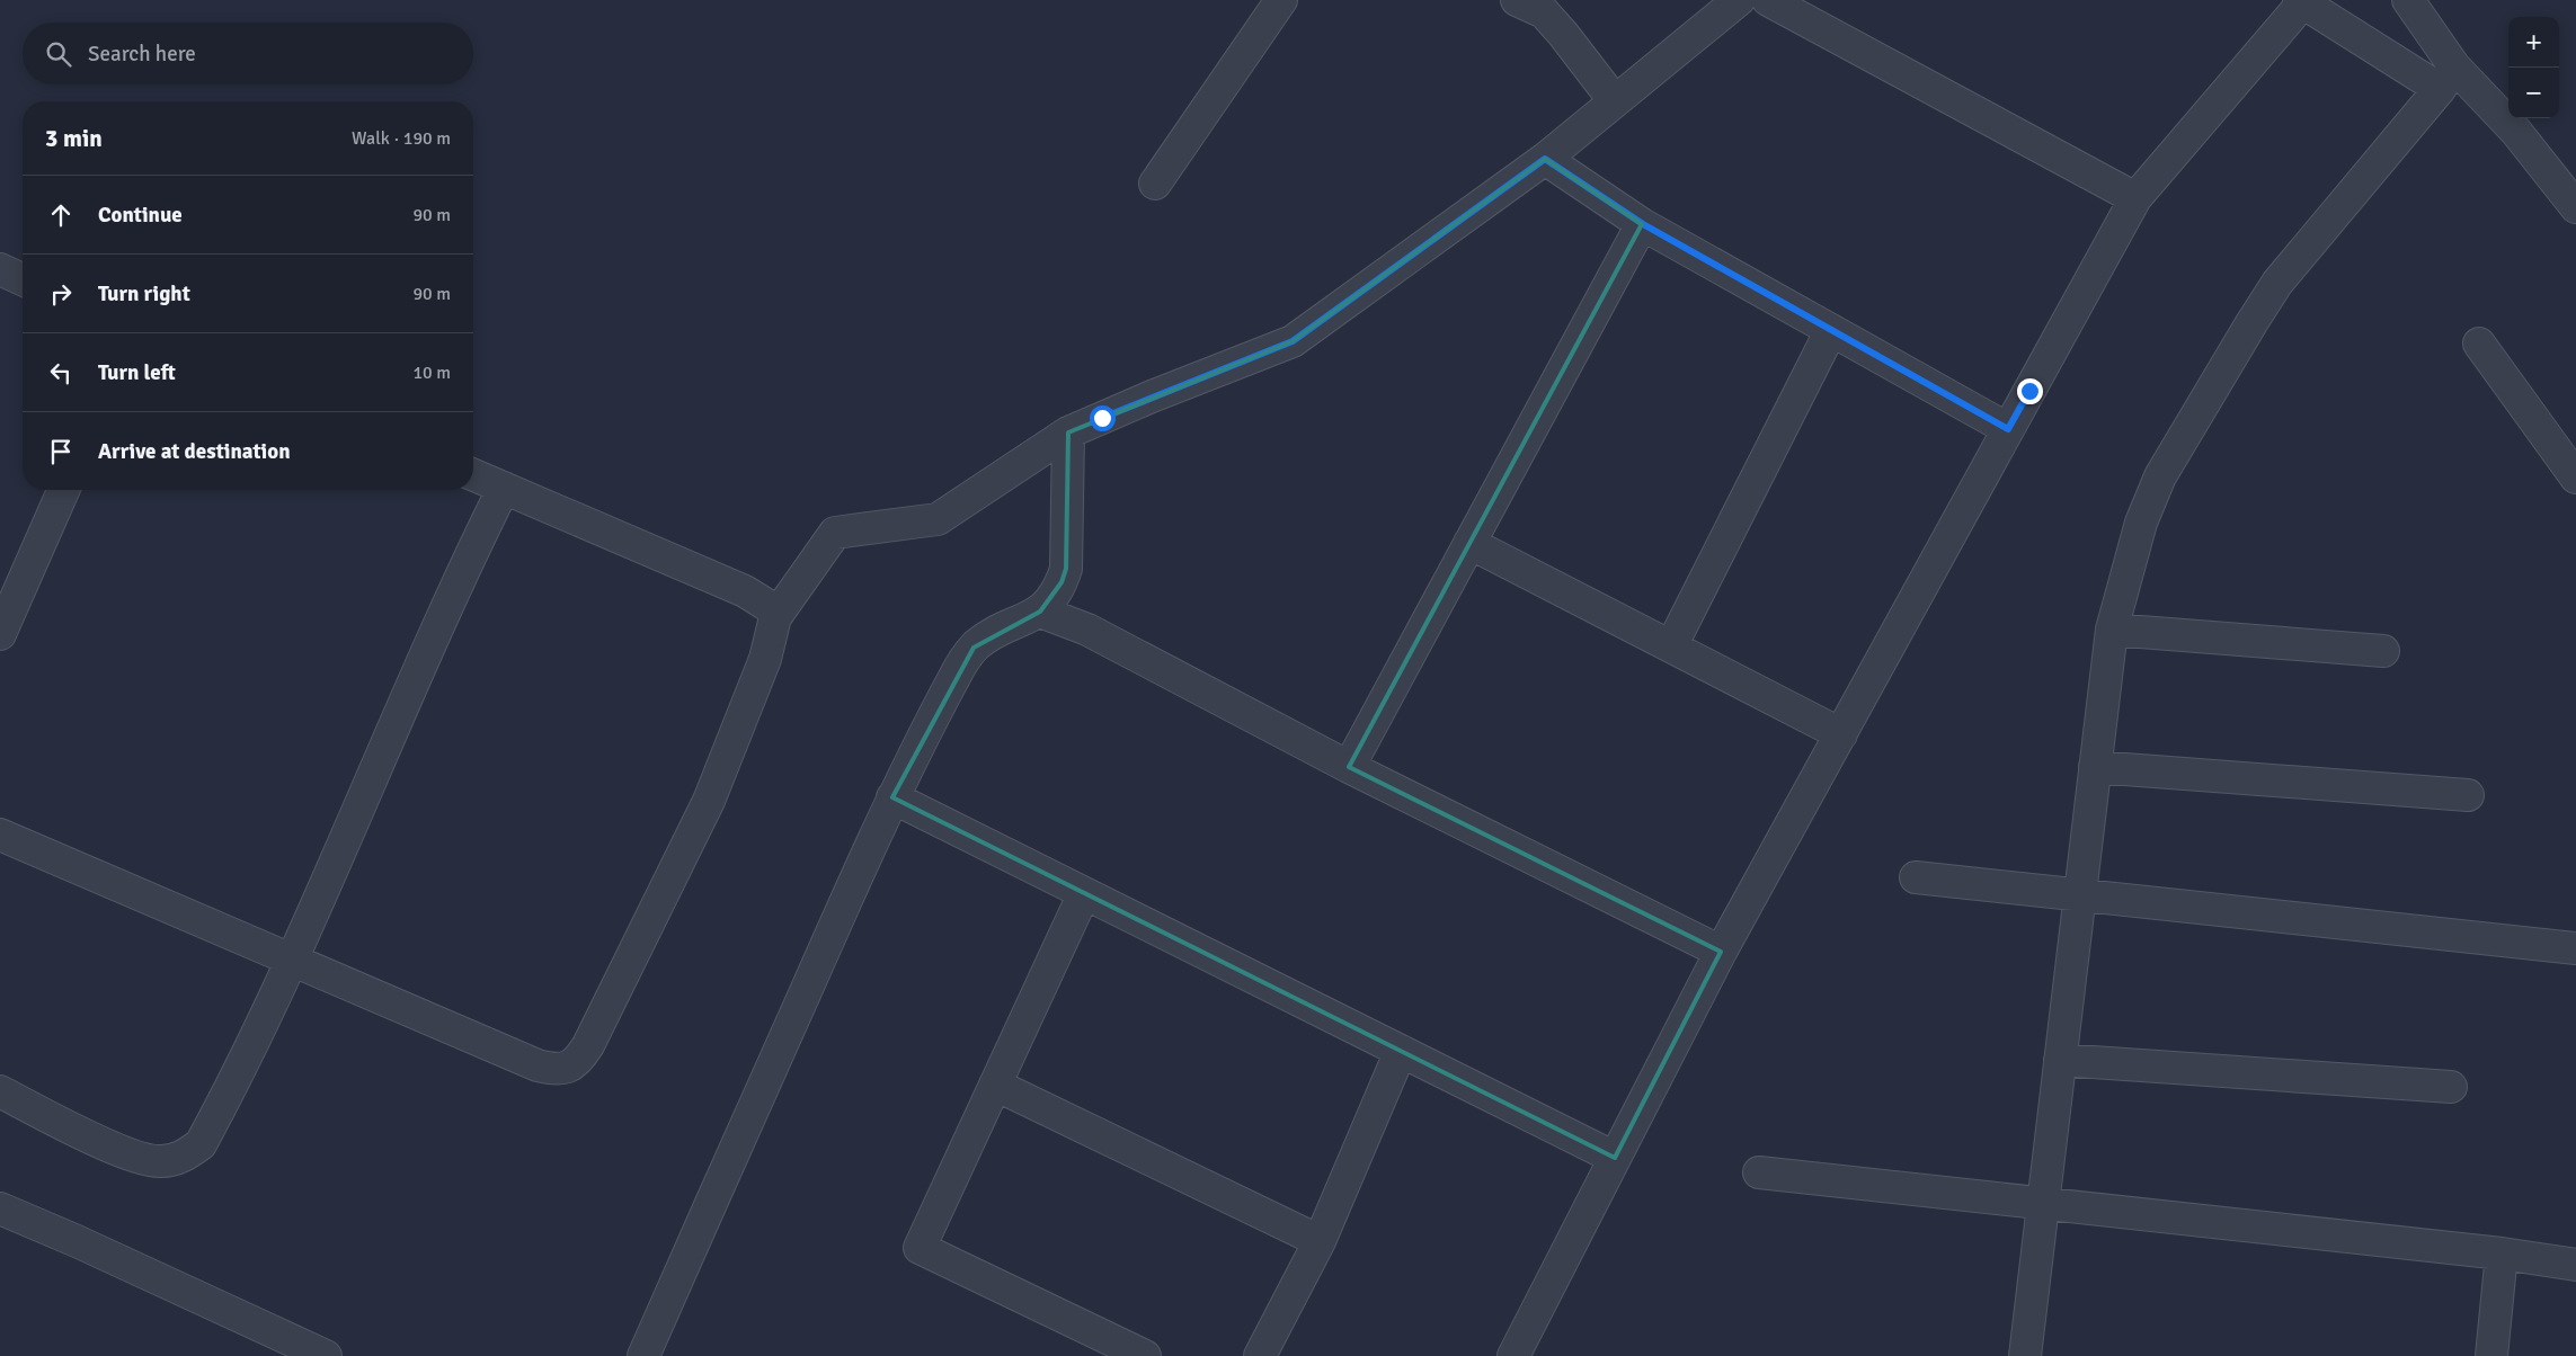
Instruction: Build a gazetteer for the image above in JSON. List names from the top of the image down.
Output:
{
  "page": {
    "map_buttons": ["+", "−"],
    "search": "Search here",
    "heading": ["3 min", "Walk · 190 m"],
    "list": [
      ["Continue", "90 m"],
      ["Turn right", "90 m"],
      ["Turn left", "10 m"],
      "Arrive at destination"
    ]
  }
}
